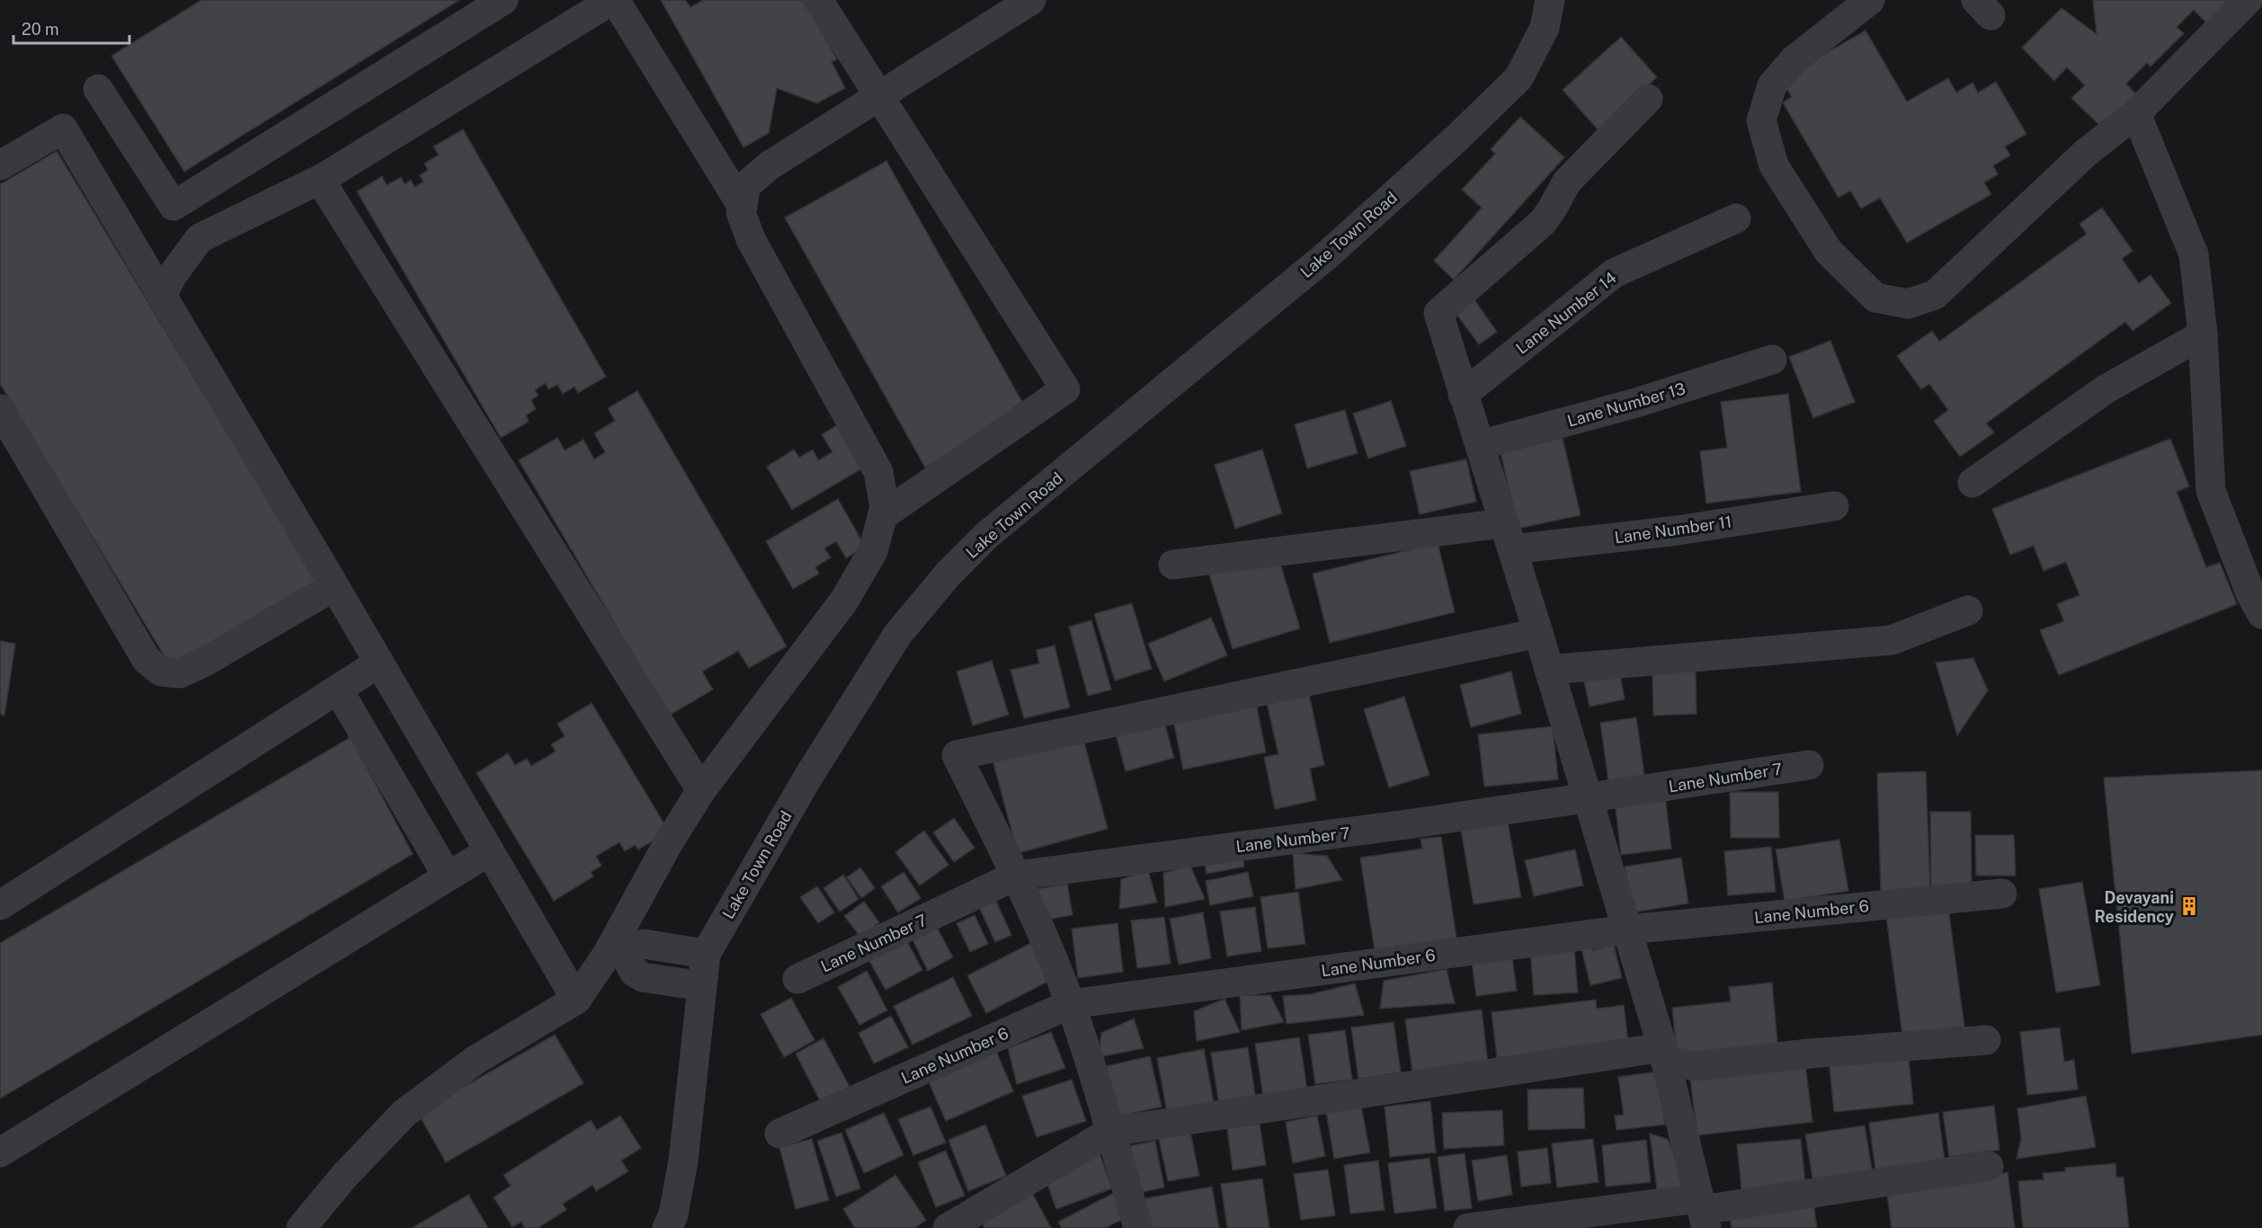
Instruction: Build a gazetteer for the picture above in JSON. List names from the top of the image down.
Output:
{
  "streets": {
    "street": [
      "Lake Town Road",
      "Lane Number 14",
      "Lane Number 13",
      "Lane Number 11",
      "Lane Number 7",
      "Lane Number 6"
    ]
  },
  "places": {
    "building": ["Devayani Residency"]
  },
  "scale_bar": "20 m"
}
